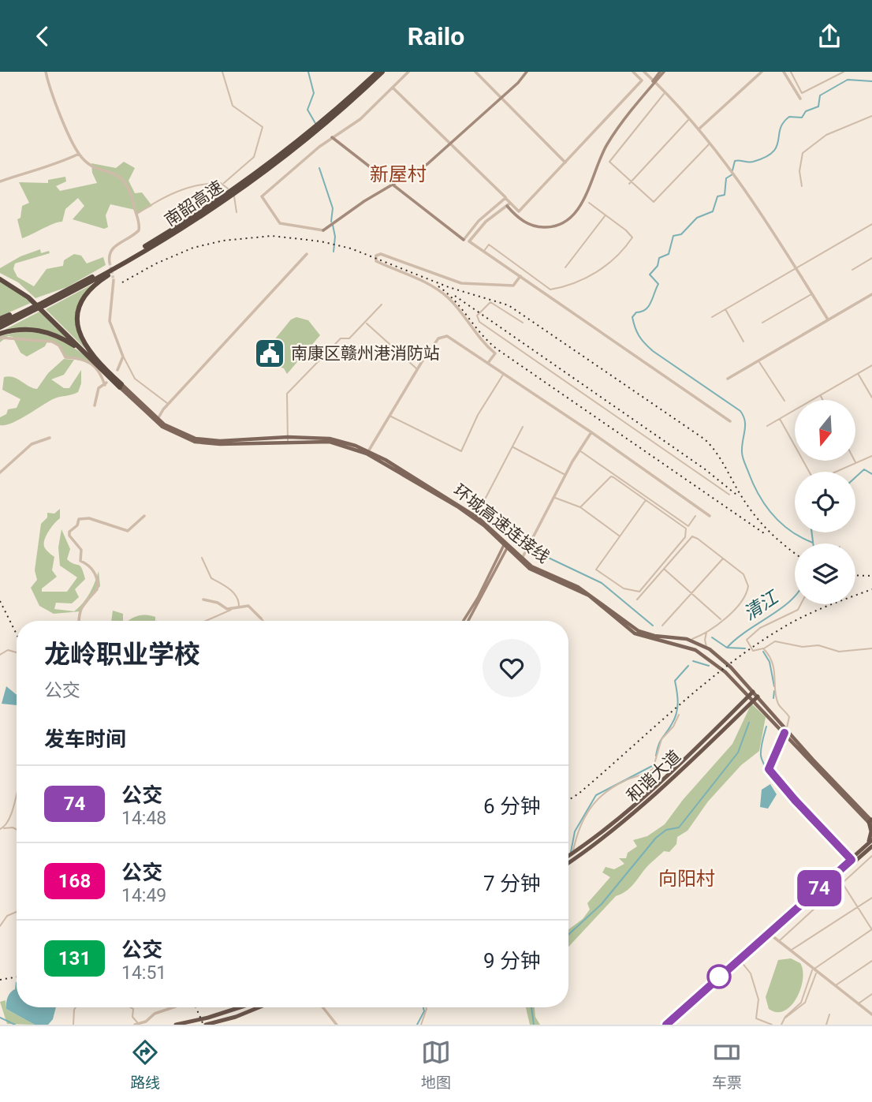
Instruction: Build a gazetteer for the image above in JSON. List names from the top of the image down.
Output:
{
  "streets": {
    "highway": ["南韶高速", "和谐大道"],
    "main road": ["环城高速连接线"]
  },
  "crossings": [
    ["环城高速连接线", "和谐大道"]
  ],
  "districts": ["新屋村", "向阳村"],
  "water": ["清江"],
  "places": {
    "public building": ["南康区赣州港消防站"]
  },
  "lines": ["bus line 74"],
  "north": "bottom",
  "page": {
    "header": "Railo",
    "on_map": "74",
    "heading": [
      ["龙岭职业学校", "公交"],
      "发车时间"
    ],
    "list": [
      {
        "mark": "74",
        "name": "公交",
        "note": "14:48",
        "value": "6 分钟"
      },
      {
        "mark": "168",
        "name": "公交",
        "note": "14:49",
        "value": "7 分钟"
      },
      {
        "mark": "131",
        "name": "公交",
        "note": "14:51",
        "value": "9 分钟"
      }
    ],
    "tabs": ["路线", "地图", "车票"]
  }
}
